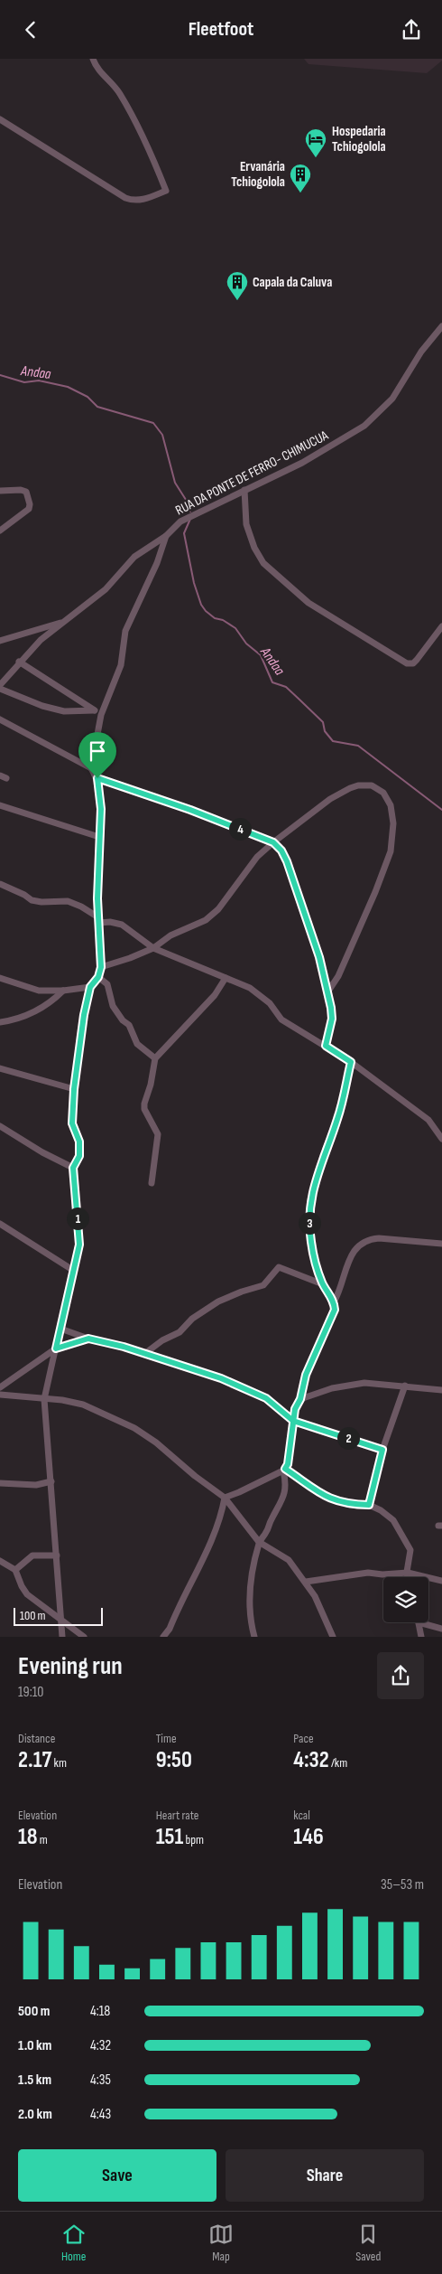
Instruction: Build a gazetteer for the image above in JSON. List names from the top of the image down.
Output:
{
  "streets": {
    "street": ["RUA DA PONTE DE FERRO- CHIMUCUA"]
  },
  "water": ["Andaa"],
  "places": {
    "hotel": ["Hospedaria Tchiogolola"],
    "building": ["Ervanária Tchiogolola", "Capala da Caluva"]
  },
  "scale_bar": "100 m",
  "page": {
    "header": "Fleetfoot",
    "pins": [
      "4",
      "1",
      "3",
      "2"
    ],
    "scale": "100 m",
    "heading": ["Evening run", "19:10"],
    "stats": [
      ["Distance", "2.17 km"],
      ["Time", "9:50"],
      ["Pace", "4:32 /km"],
      ["Elevation", "18 m"],
      ["Heart rate", "151 bpm"],
      ["kcal", "146"]
    ],
    "chart": ["Elevation", "35–53 m"],
    "list": [
      {
        "name": "500 m",
        "note": "4:18"
      },
      {
        "name": "1.0 km",
        "note": "4:32"
      },
      {
        "name": "1.5 km",
        "note": "4:35"
      },
      {
        "name": "2.0 km",
        "note": "4:43"
      }
    ],
    "buttons": ["Save", "Share"],
    "tabs": ["Home", "Map", "Saved"]
  }
}
